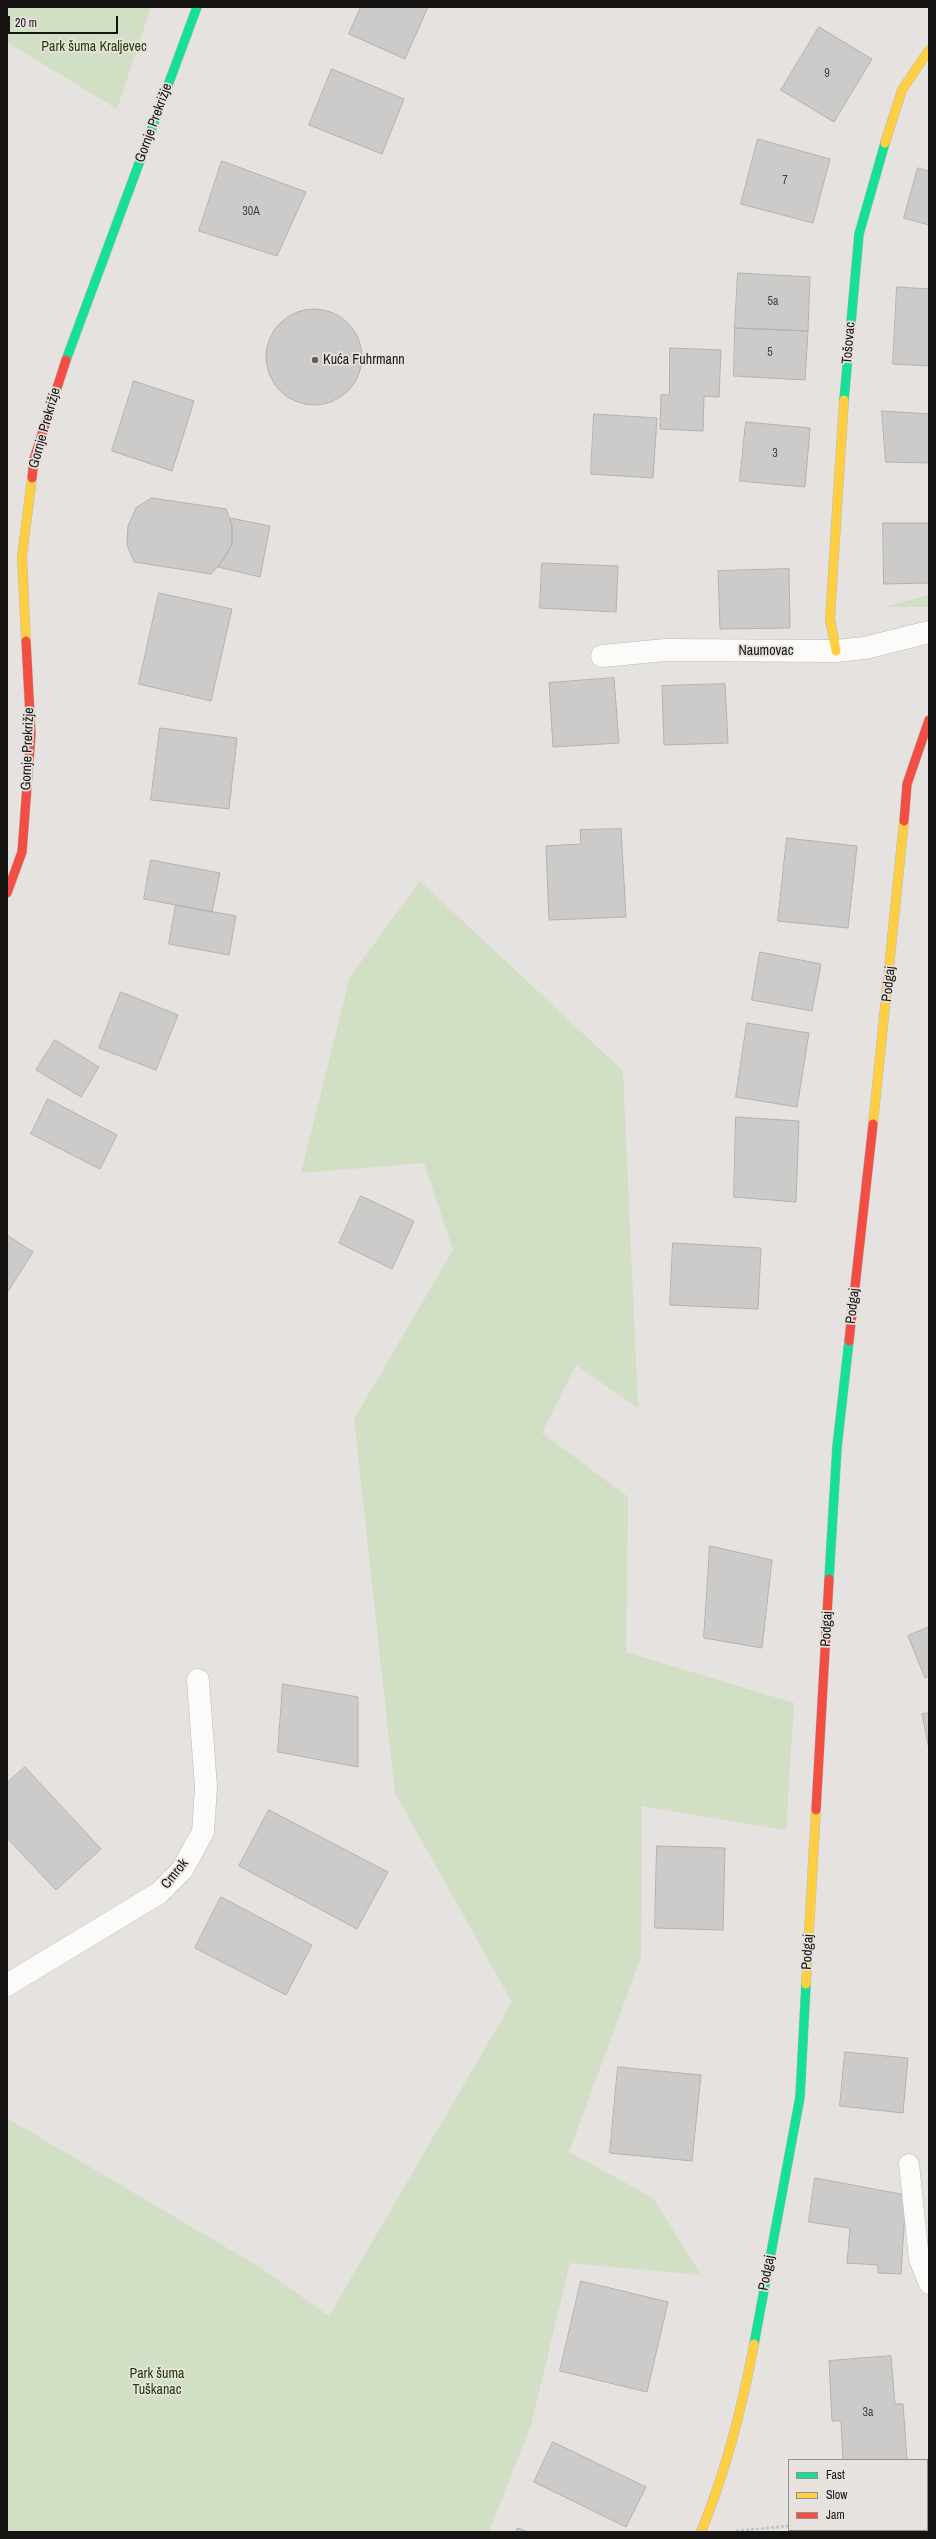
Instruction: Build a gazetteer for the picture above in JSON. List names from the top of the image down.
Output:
{
  "streets": {
    "street": [
      "Gornje Prekrižje",
      "Tošovac",
      "Naumovac",
      "Podgaj",
      "Cmrok"
    ]
  },
  "crossings": [
    ["Tošovac", "Naumovac"]
  ],
  "parks": ["Park šuma Kraljevec", "Park šuma Tuškanac"],
  "places": ["Kuća Fuhrmann"],
  "house_numbers": [
    "9",
    "7",
    "30A",
    "5a",
    "5",
    "3",
    "3a"
  ],
  "legend": ["Fast", "Slow", "Jam"],
  "scale_bar": "20 m"
}
